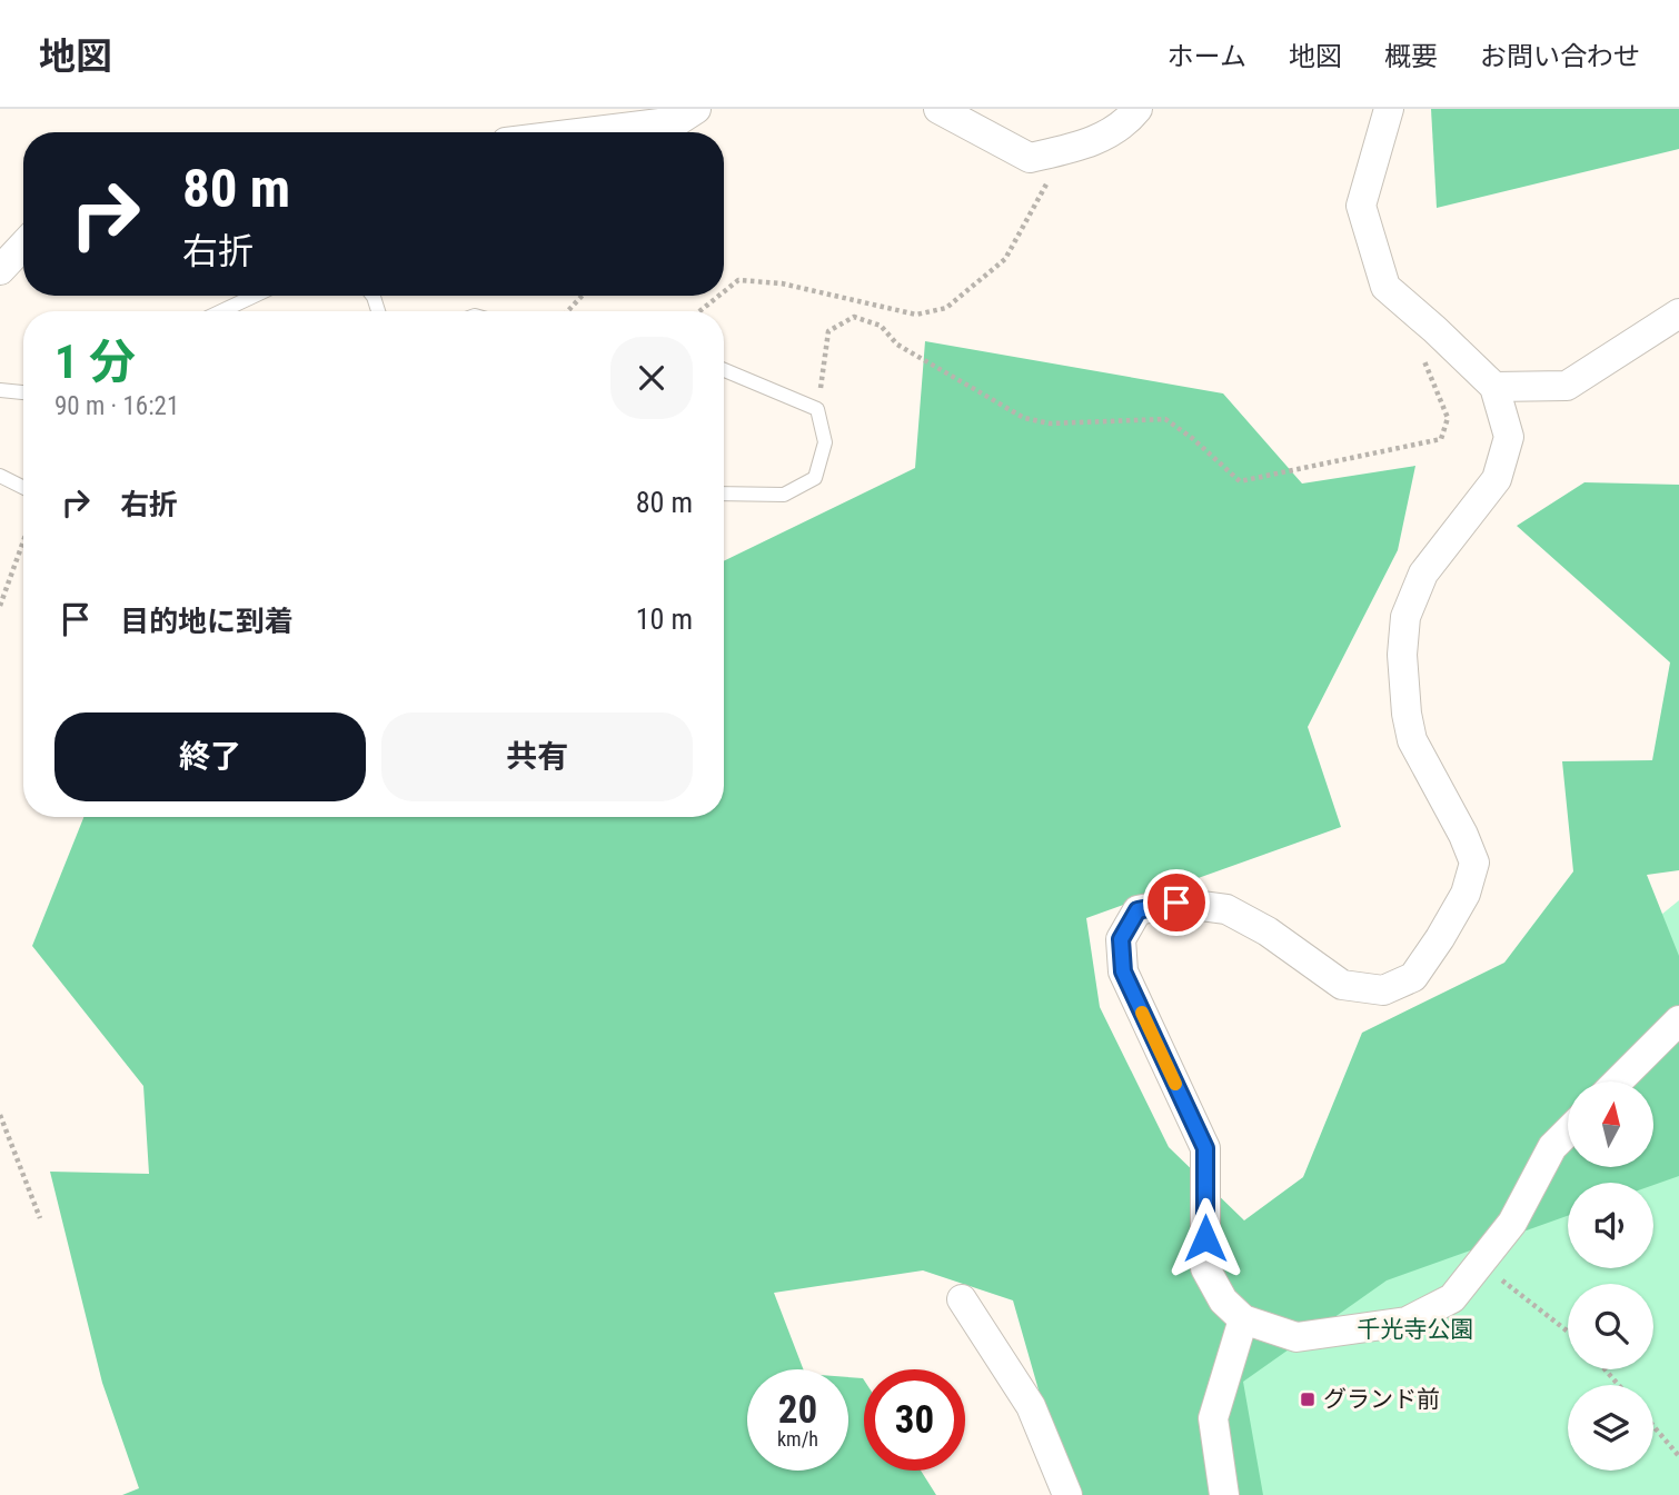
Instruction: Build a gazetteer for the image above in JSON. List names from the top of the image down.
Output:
{
  "parks": ["千光寺公園"],
  "places": {
    "transit": ["グランド前"]
  },
  "north": "top",
  "page": {
    "header": "地図",
    "nav": [
      "ホーム",
      "地図",
      "概要",
      "お問い合わせ"
    ],
    "turn": ["80 m", "右折"],
    "heading": ["1 分", "90 m · 16:21"],
    "list": [
      {
        "name": "右折",
        "value": "80 m"
      },
      {
        "name": "目的地に到着",
        "value": "10 m"
      }
    ],
    "buttons": ["終了", "共有"],
    "speed": "20 km/h",
    "limit": "30"
  }
}
